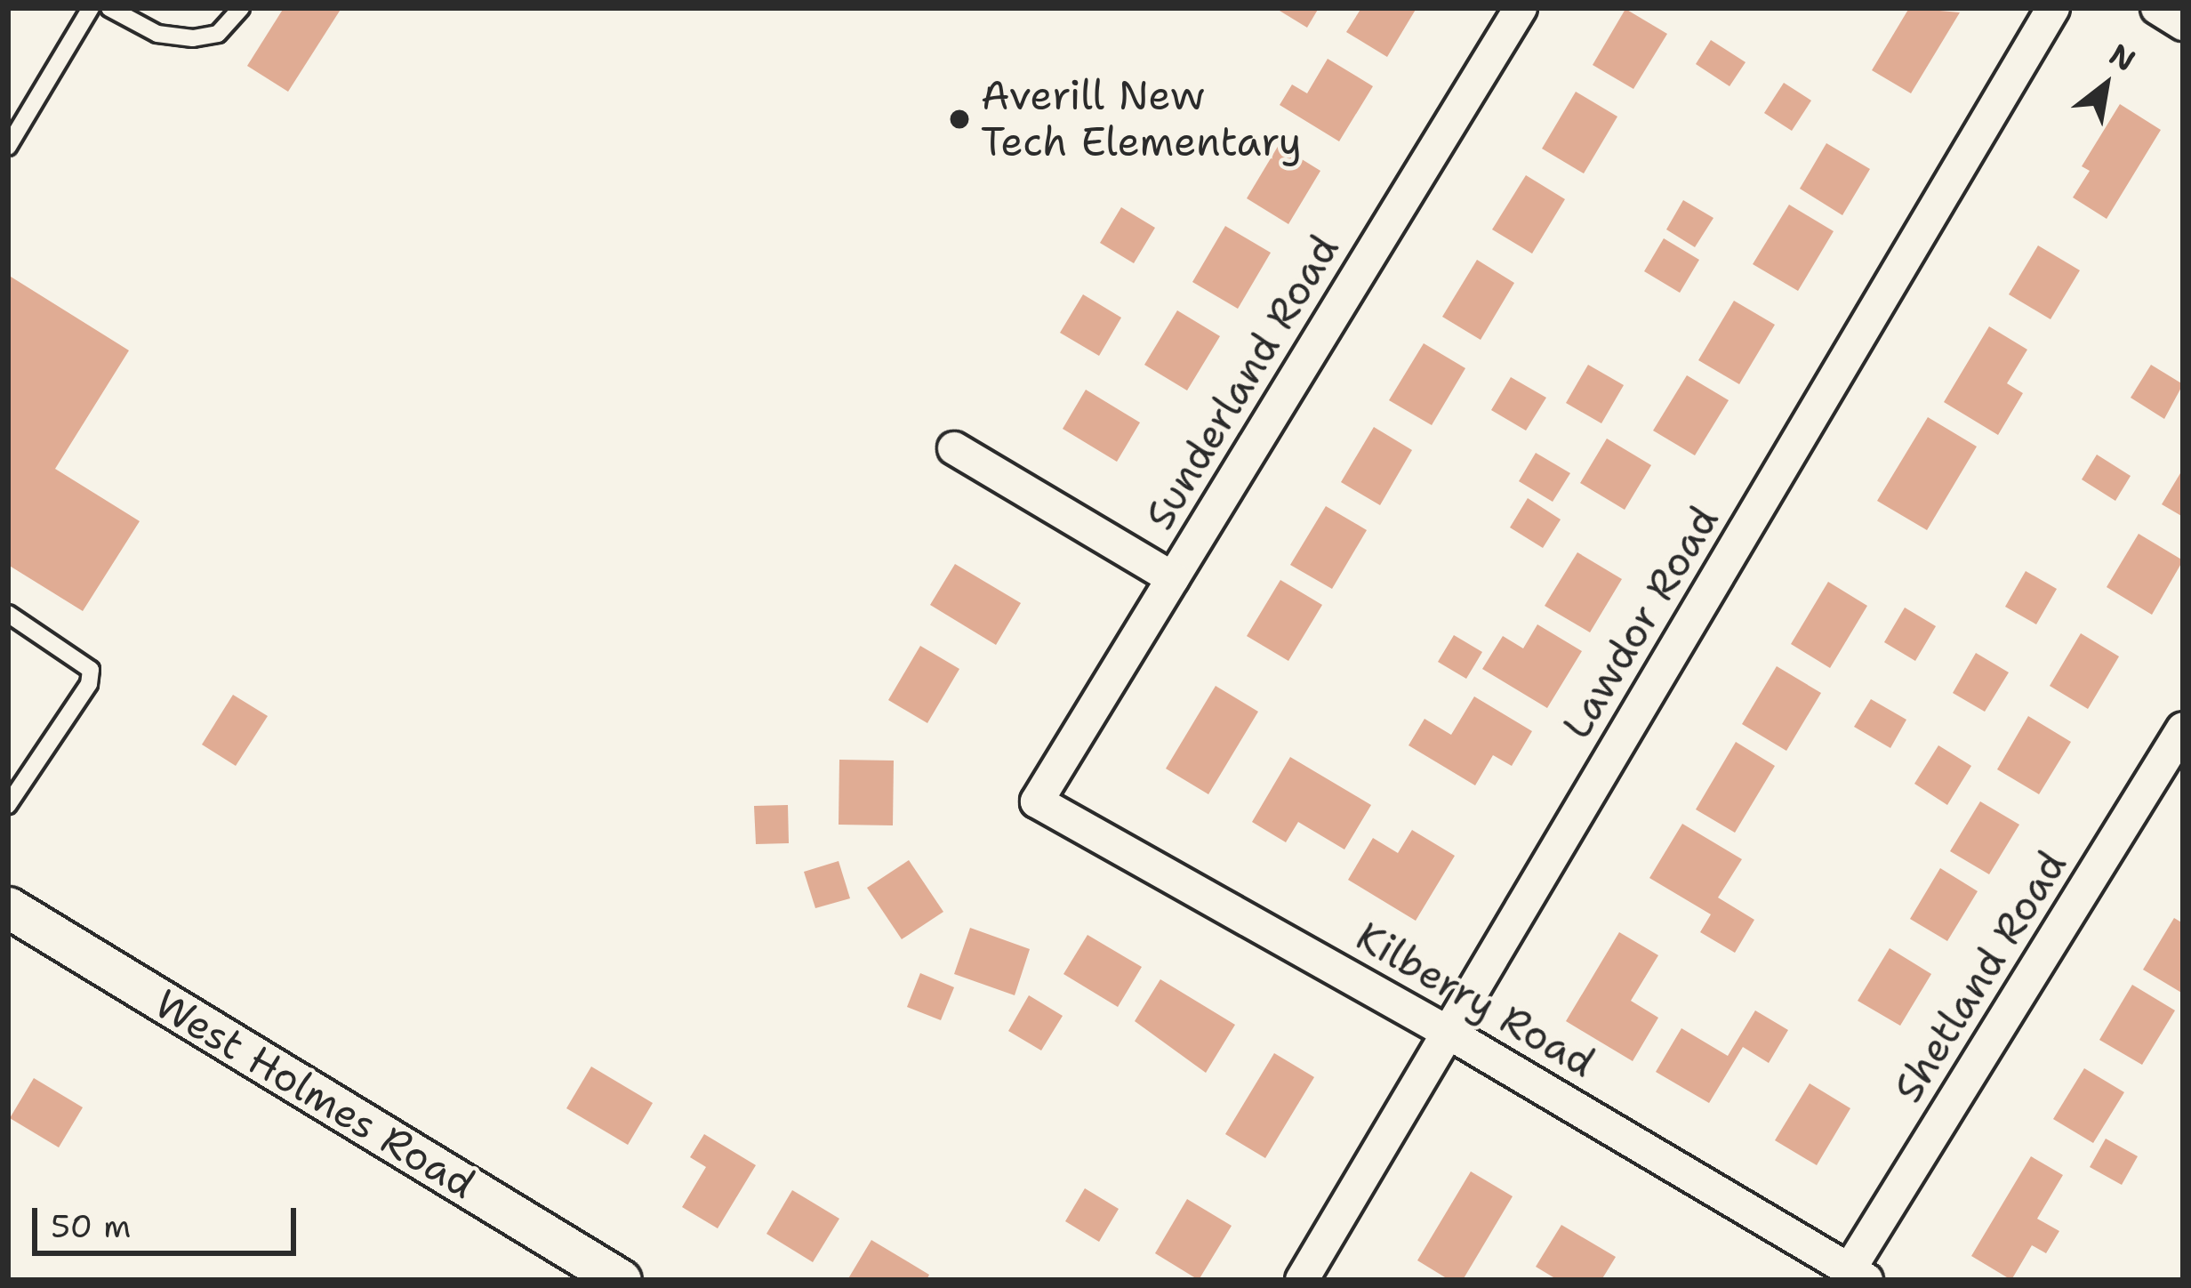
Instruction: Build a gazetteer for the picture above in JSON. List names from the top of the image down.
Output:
{
  "streets": {
    "street": [
      "Sunderland Road",
      "Lawdor Road",
      "Shetland Road",
      "Kilberry Road",
      "West Holmes Road"
    ]
  },
  "crossings": [
    ["Sunderland Road", "Kilberry Road"],
    ["Lawdor Road", "Kilberry Road"],
    ["Shetland Road", "Kilberry Road"]
  ],
  "places": ["Averill New Tech Elementary"],
  "scale_bar": "50 m",
  "north": "top right"
}
